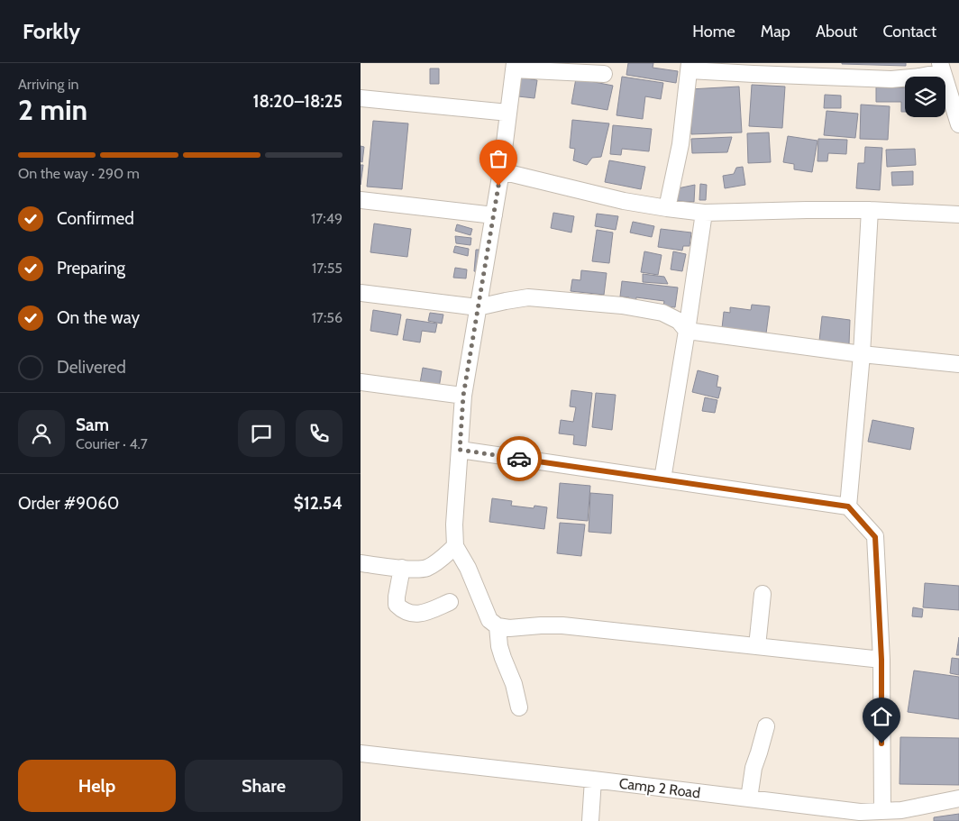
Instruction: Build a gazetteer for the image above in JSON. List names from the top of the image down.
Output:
{
  "streets": {
    "street": ["Camp 2 Road"]
  },
  "page": {
    "header": "Forkly",
    "nav": [
      "Home",
      "Map",
      "About",
      "Contact"
    ],
    "heading": ["2 min", "Arriving in", "18:20–18:25"],
    "panel": [
      "Sam",
      "Courier · 4.7",
      "Order #9060",
      "$12.54"
    ],
    "bar": "On the way · 290 m",
    "list": [
      ["Confirmed", "17:49"],
      ["Preparing", "17:55"],
      ["On the way", "17:56"],
      "Delivered"
    ],
    "buttons": ["Help", "Share"]
  }
}
